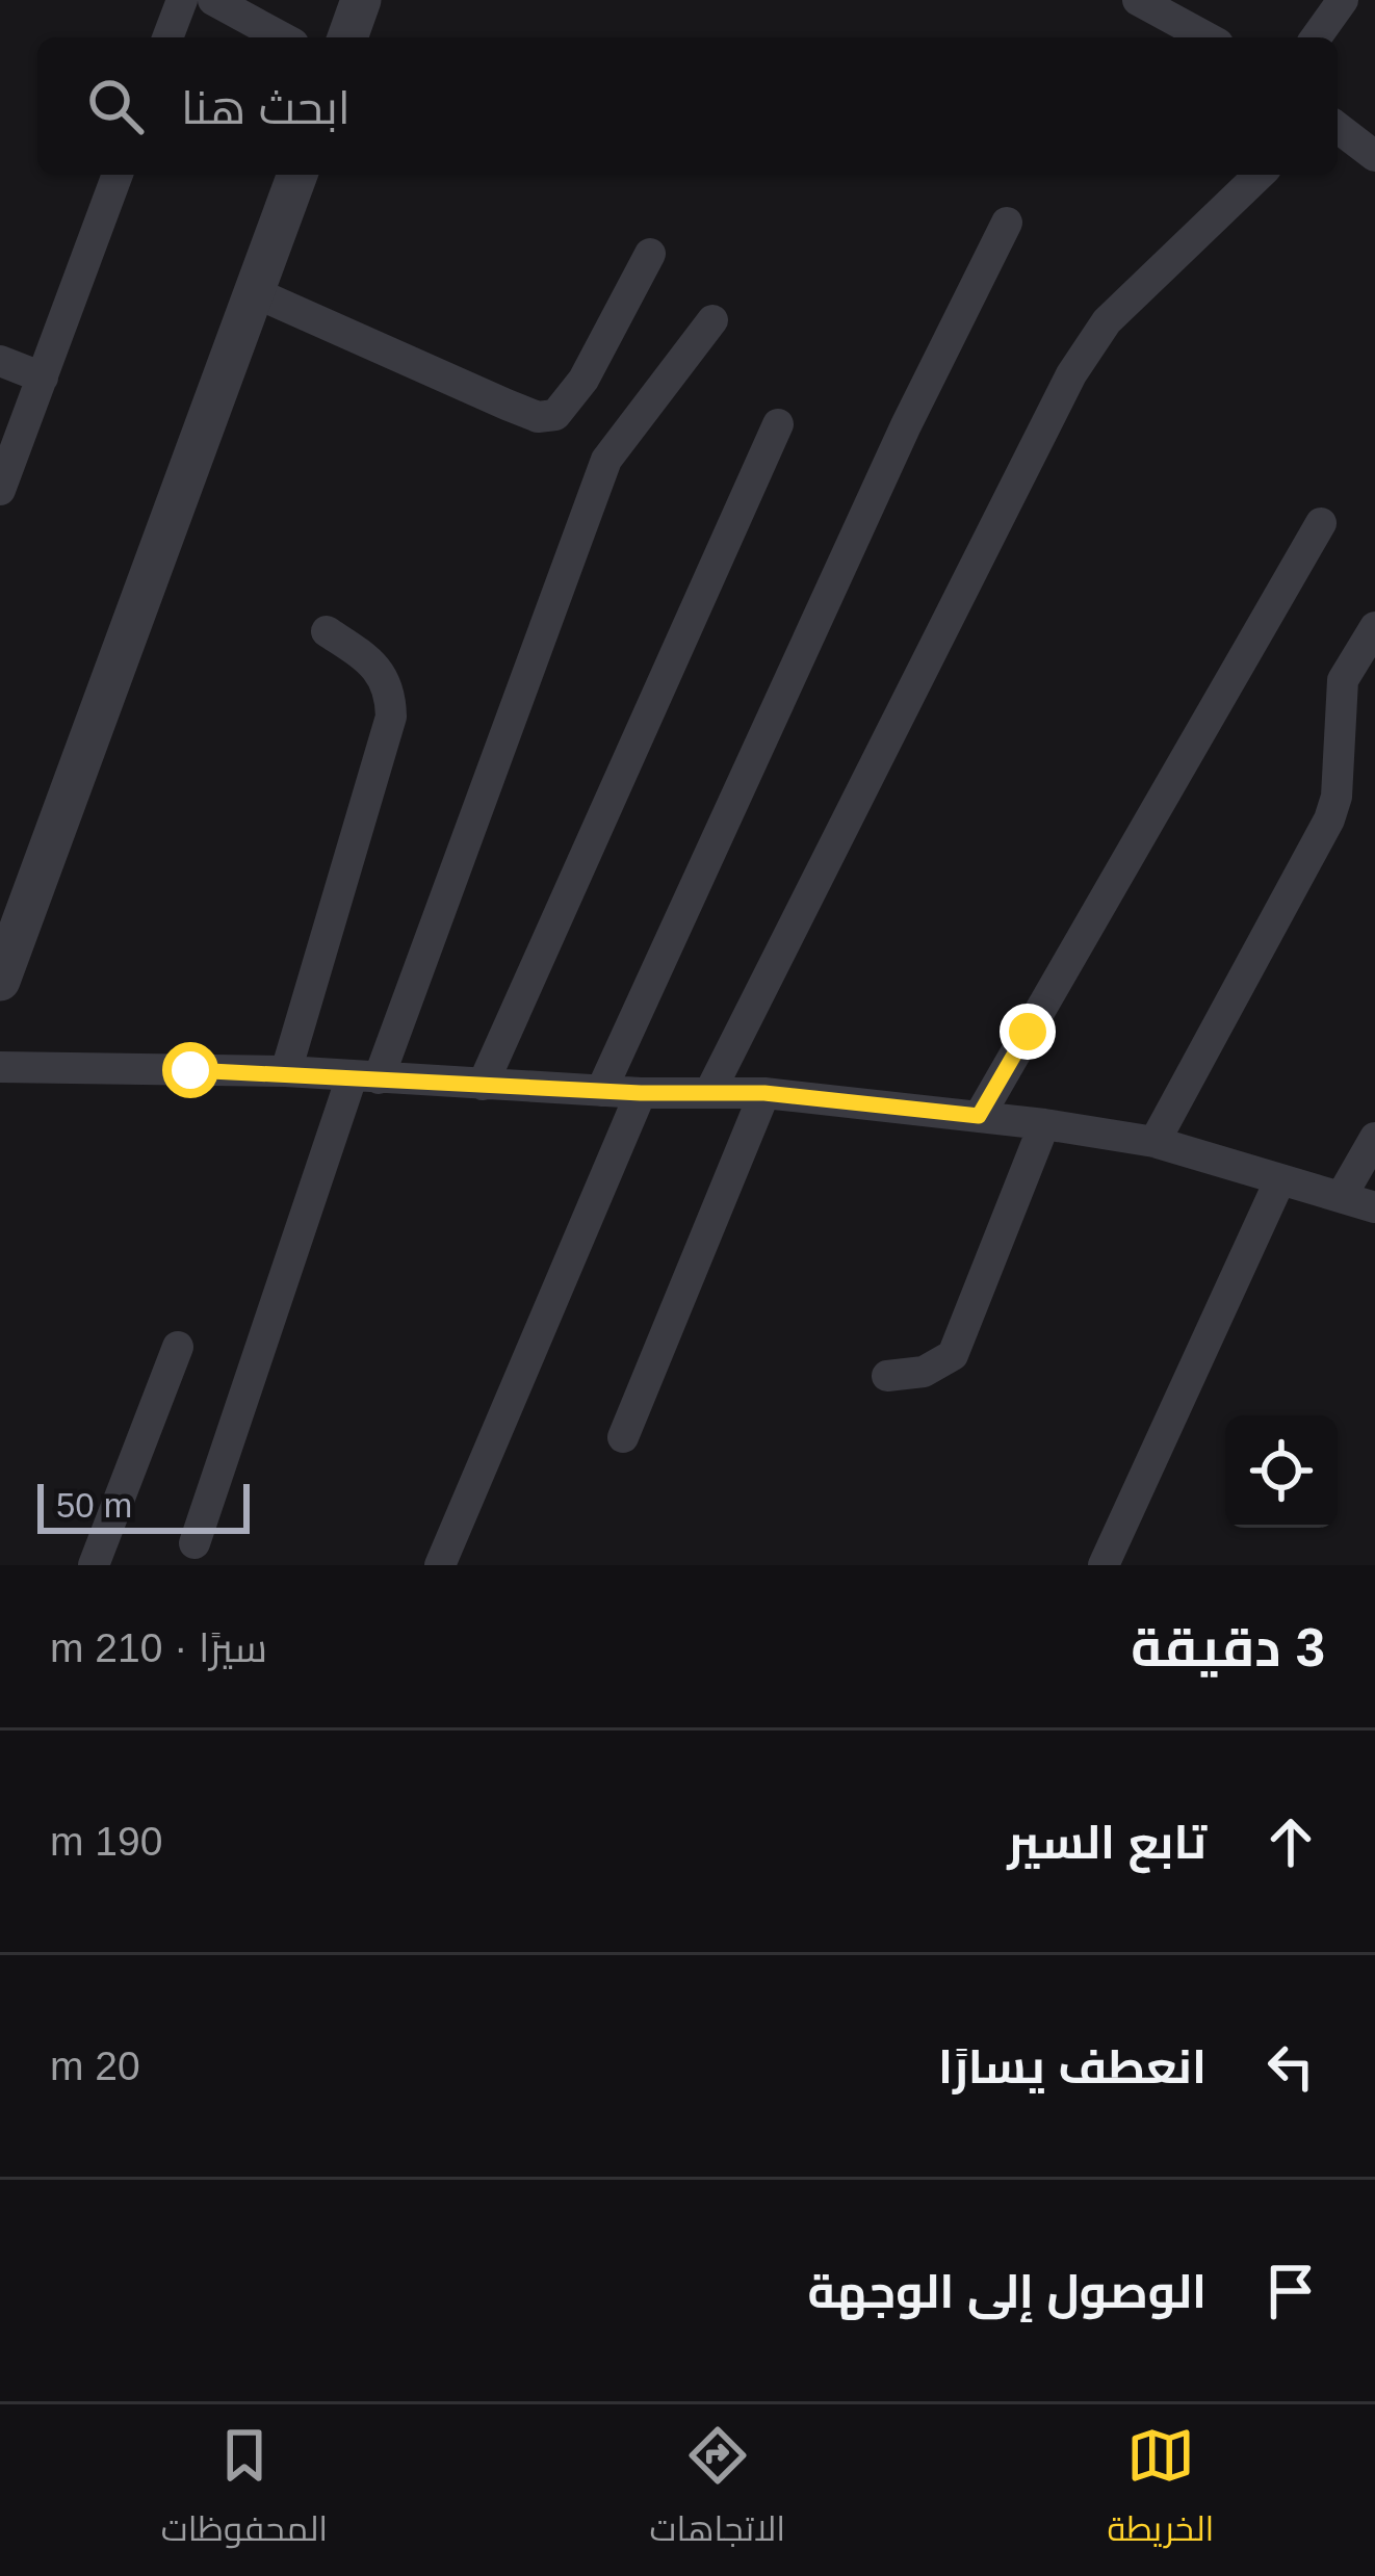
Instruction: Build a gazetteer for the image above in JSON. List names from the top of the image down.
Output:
{
  "scale_bar": "50 m",
  "page": {
    "search": "ابحث هنا",
    "scale": "50 m",
    "heading": ["3 دقيقة", "سيرًا · 210 m"],
    "list": [
      ["تابع السير", "190 m"],
      ["انعطف يسارًا", "20 m"],
      "الوصول إلى الوجهة"
    ],
    "nav": ["الخريطة", "الاتجاهات", "المحفوظات"]
  }
}
